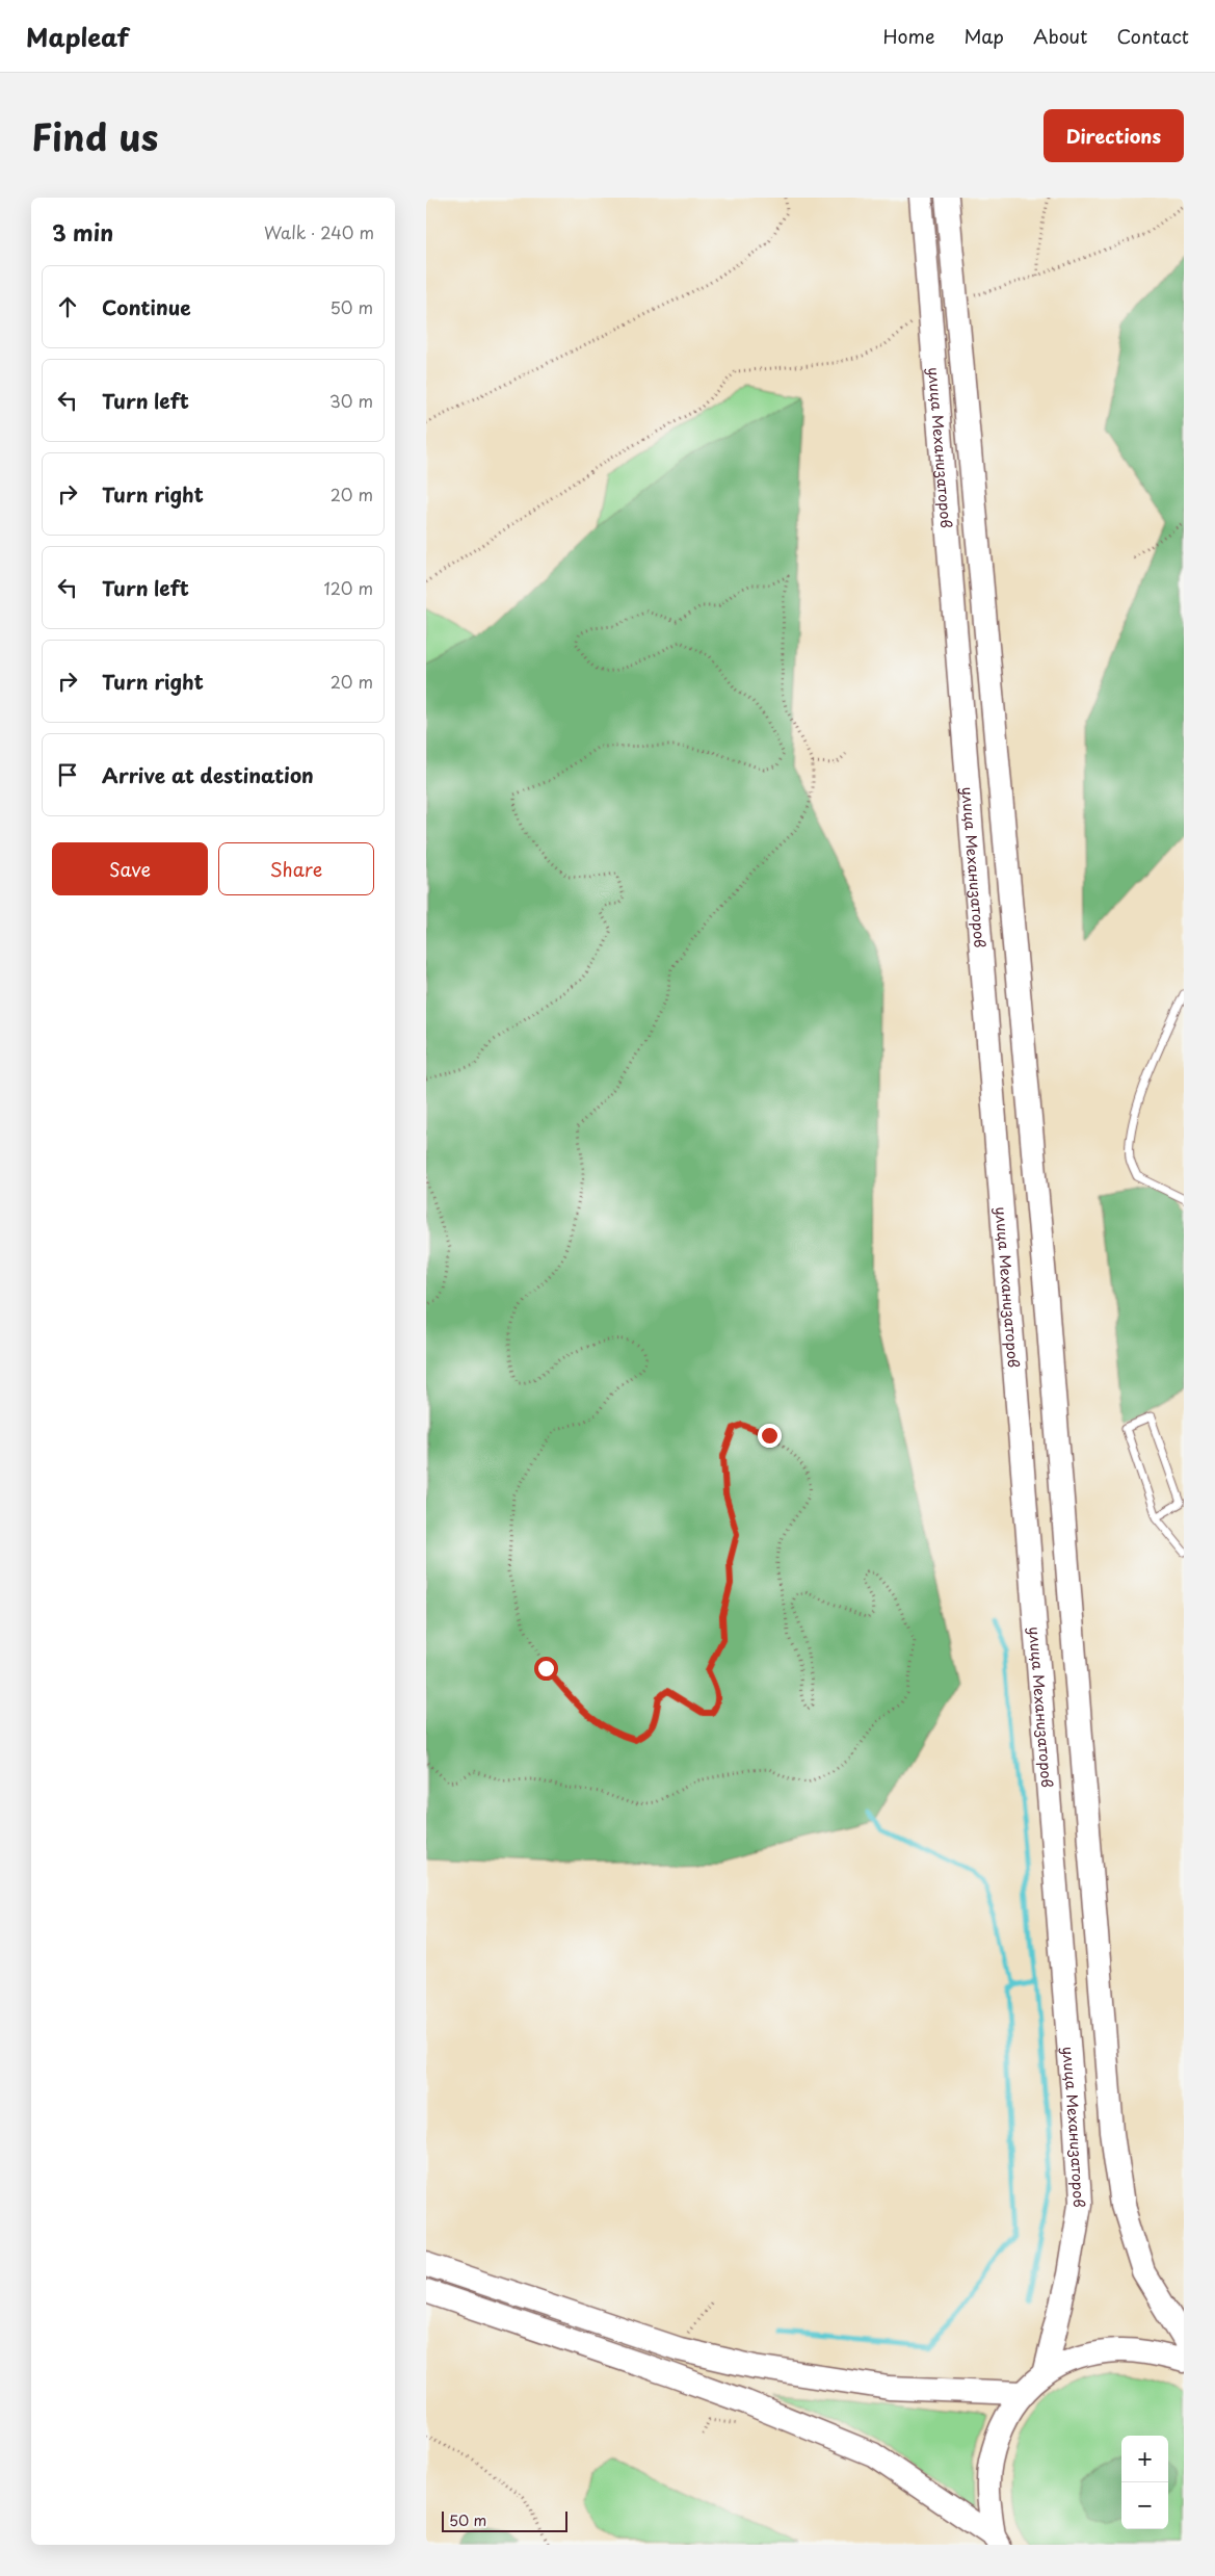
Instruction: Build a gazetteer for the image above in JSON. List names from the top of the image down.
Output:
{
  "streets": {
    "main road": ["улица Механизаторов"]
  },
  "scale_bar": "50 m",
  "page": {
    "header": "Mapleaf",
    "nav": [
      "Home",
      "Map",
      "About",
      "Contact"
    ],
    "title": "Find us",
    "buttons": [
      "Directions",
      ["Save", "Share"]
    ],
    "heading": ["3 min", "Walk · 240 m"],
    "list": [
      ["Continue", "50 m"],
      ["Turn left", "30 m"],
      ["Turn right", "20 m"],
      ["Turn left", "120 m"],
      ["Turn right", "20 m"],
      "Arrive at destination"
    ],
    "map_buttons": ["+", "−"],
    "scale": "50 m"
  }
}
